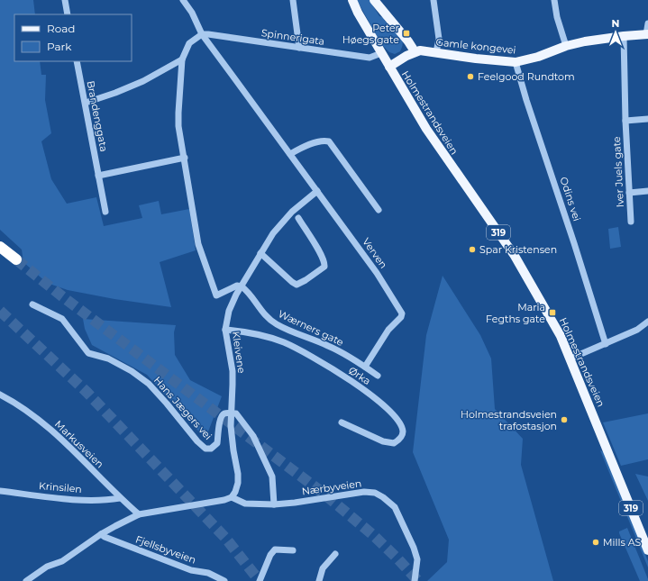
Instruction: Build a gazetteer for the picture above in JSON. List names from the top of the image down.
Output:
{
  "streets": {
    "main road": ["Gamle kongevei", "Holmestrandsveien", "319"],
    "street": [
      "Spinnerigata",
      "Brandenggata",
      "Iver Juels gate",
      "Odins vei",
      "Verven",
      "Wærners gate",
      "Kleivene",
      "Ørka",
      "Hans Jægers vei",
      "Markusveien",
      "Krinsilen",
      "Nærbyveien",
      "Fjellsbyveien"
    ]
  },
  "crossings": [
    ["Spinnerigata", "Holmestrandsveien"],
    ["Spinnerigata", "Verven"],
    ["Gamle kongevei", "Iver Juels gate"],
    ["Gamle kongevei", "Odins vei"],
    ["Verven", "Wærners gate"],
    ["Wærners gate", "Kleivene"],
    ["Kleivene", "Ørka"],
    ["Kleivene", "Hans Jægers vei"],
    ["Kleivene", "Nærbyveien"],
    ["Markusveien", "Krinsilen"]
  ],
  "places": {
    "transit": ["Peter Høegs gate", "Maria Fegths gate"],
    "other": [
      "Feelgood Rundtom",
      "Spar Kristensen",
      "Holmestrandsveien trafostasjon",
      "Mills AS"
    ]
  },
  "legend": ["Road", "Park"],
  "north": "top"
}
